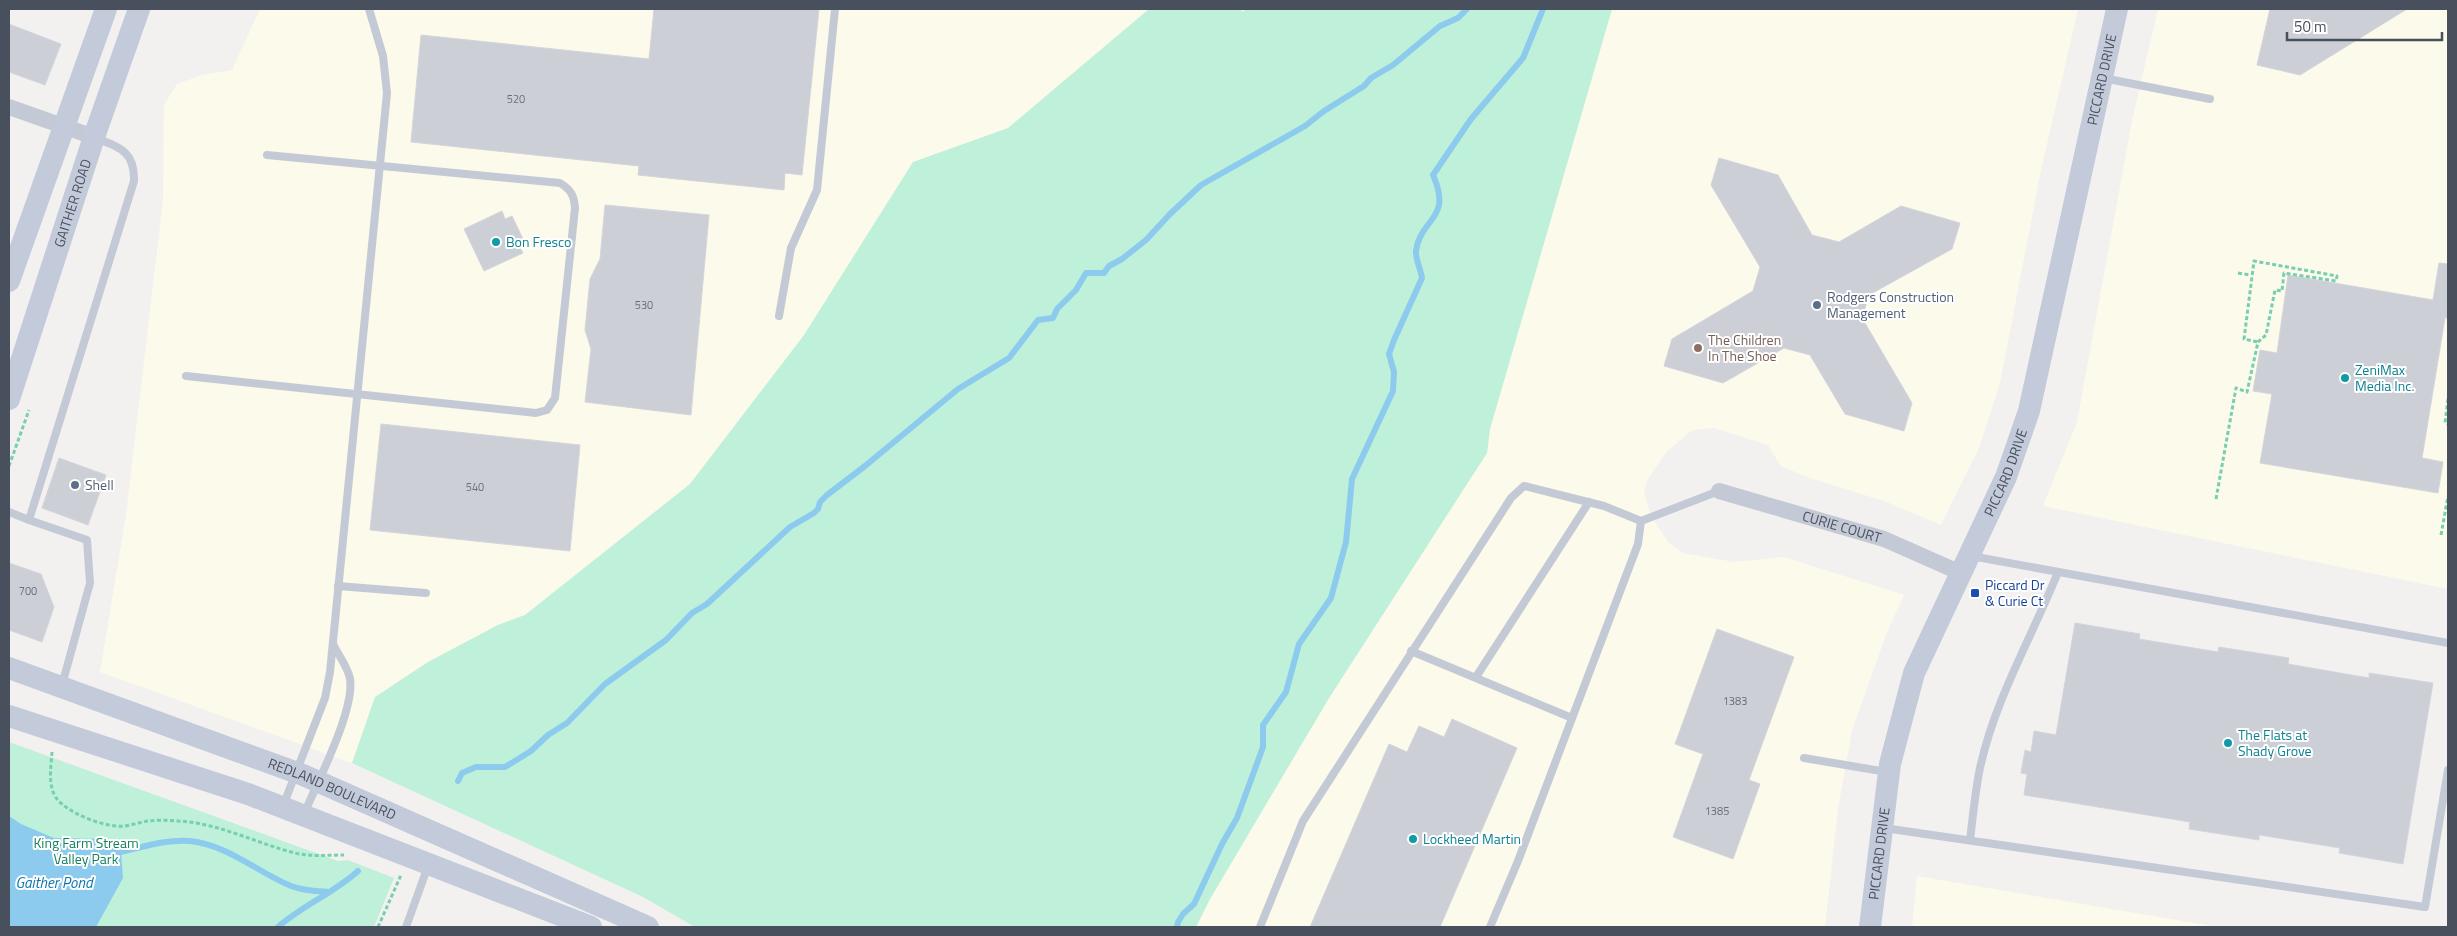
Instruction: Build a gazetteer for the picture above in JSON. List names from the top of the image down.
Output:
{
  "streets": {
    "main road": ["PICCARD DRIVE", "GAITHER ROAD", "REDLAND BOULEVARD"],
    "street": ["CURIE COURT"]
  },
  "crossings": [
    ["PICCARD DRIVE", "CURIE COURT"]
  ],
  "water": ["Gaither Pond"],
  "parks": ["King Farm Stream Valley Park"],
  "places": {
    "other": [
      "Bon Fresco",
      "Rodgers Construction Management",
      "The Children In The Shoe",
      "ZeniMax Media Inc.",
      "Shell",
      "The Flats at Shady Grove",
      "Lockheed Martin"
    ],
    "transit": ["Piccard Dr & Curie Ct"]
  },
  "house_numbers": [
    "520",
    "530",
    "540",
    "700",
    "1383",
    "1385"
  ],
  "scale_bar": "50 m"
}
